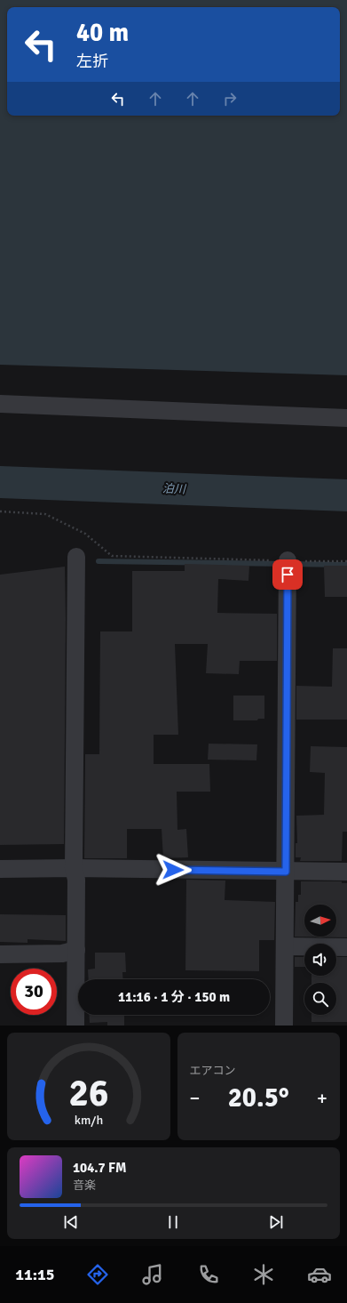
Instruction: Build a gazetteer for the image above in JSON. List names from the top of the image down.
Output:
{
  "water": ["泊川"],
  "north": "right",
  "page": {
    "turn": ["40 m", "左折"],
    "limit": "30",
    "trip": "11:16 · 1 分 · 150 m",
    "tile": "エアコン",
    "heat": ["−", "20.5°", "+"],
    "song": ["104.7 FM", "音楽"],
    "tabs": "11:15",
    "gauge": ["26", "km/h"]
  }
}
